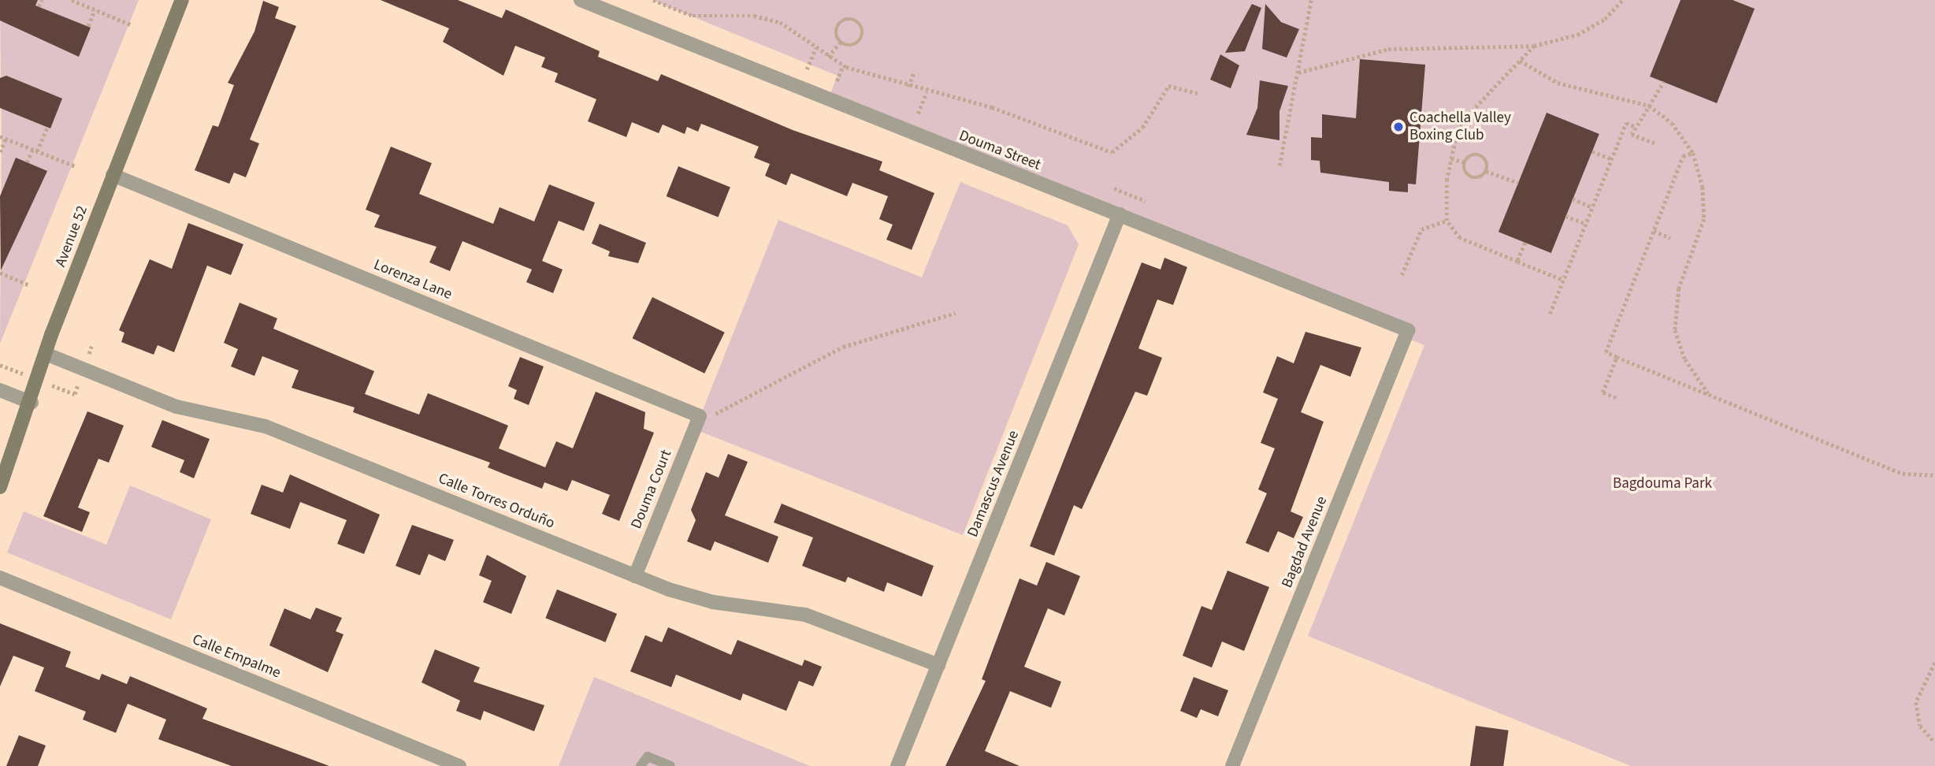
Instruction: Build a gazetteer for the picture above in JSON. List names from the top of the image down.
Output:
{
  "streets": {
    "main road": ["Avenue 52"],
    "street": [
      "Douma Street",
      "Lorenza Lane",
      "Damascus Avenue",
      "Douma Court",
      "Calle Torres Orduño",
      "Bagdad Avenue",
      "Calle Empalme"
    ]
  },
  "crossings": [
    ["Douma Street", "Damascus Avenue"],
    ["Douma Street", "Bagdad Avenue"],
    ["Avenue 52", "Lorenza Lane"],
    ["Avenue 52", "Calle Torres Orduño"],
    ["Lorenza Lane", "Douma Court"],
    ["Damascus Avenue", "Calle Torres Orduño"],
    ["Douma Court", "Calle Torres Orduño"]
  ],
  "parks": ["Bagdouma Park"],
  "places": ["Coachella Valley Boxing Club"]
}
